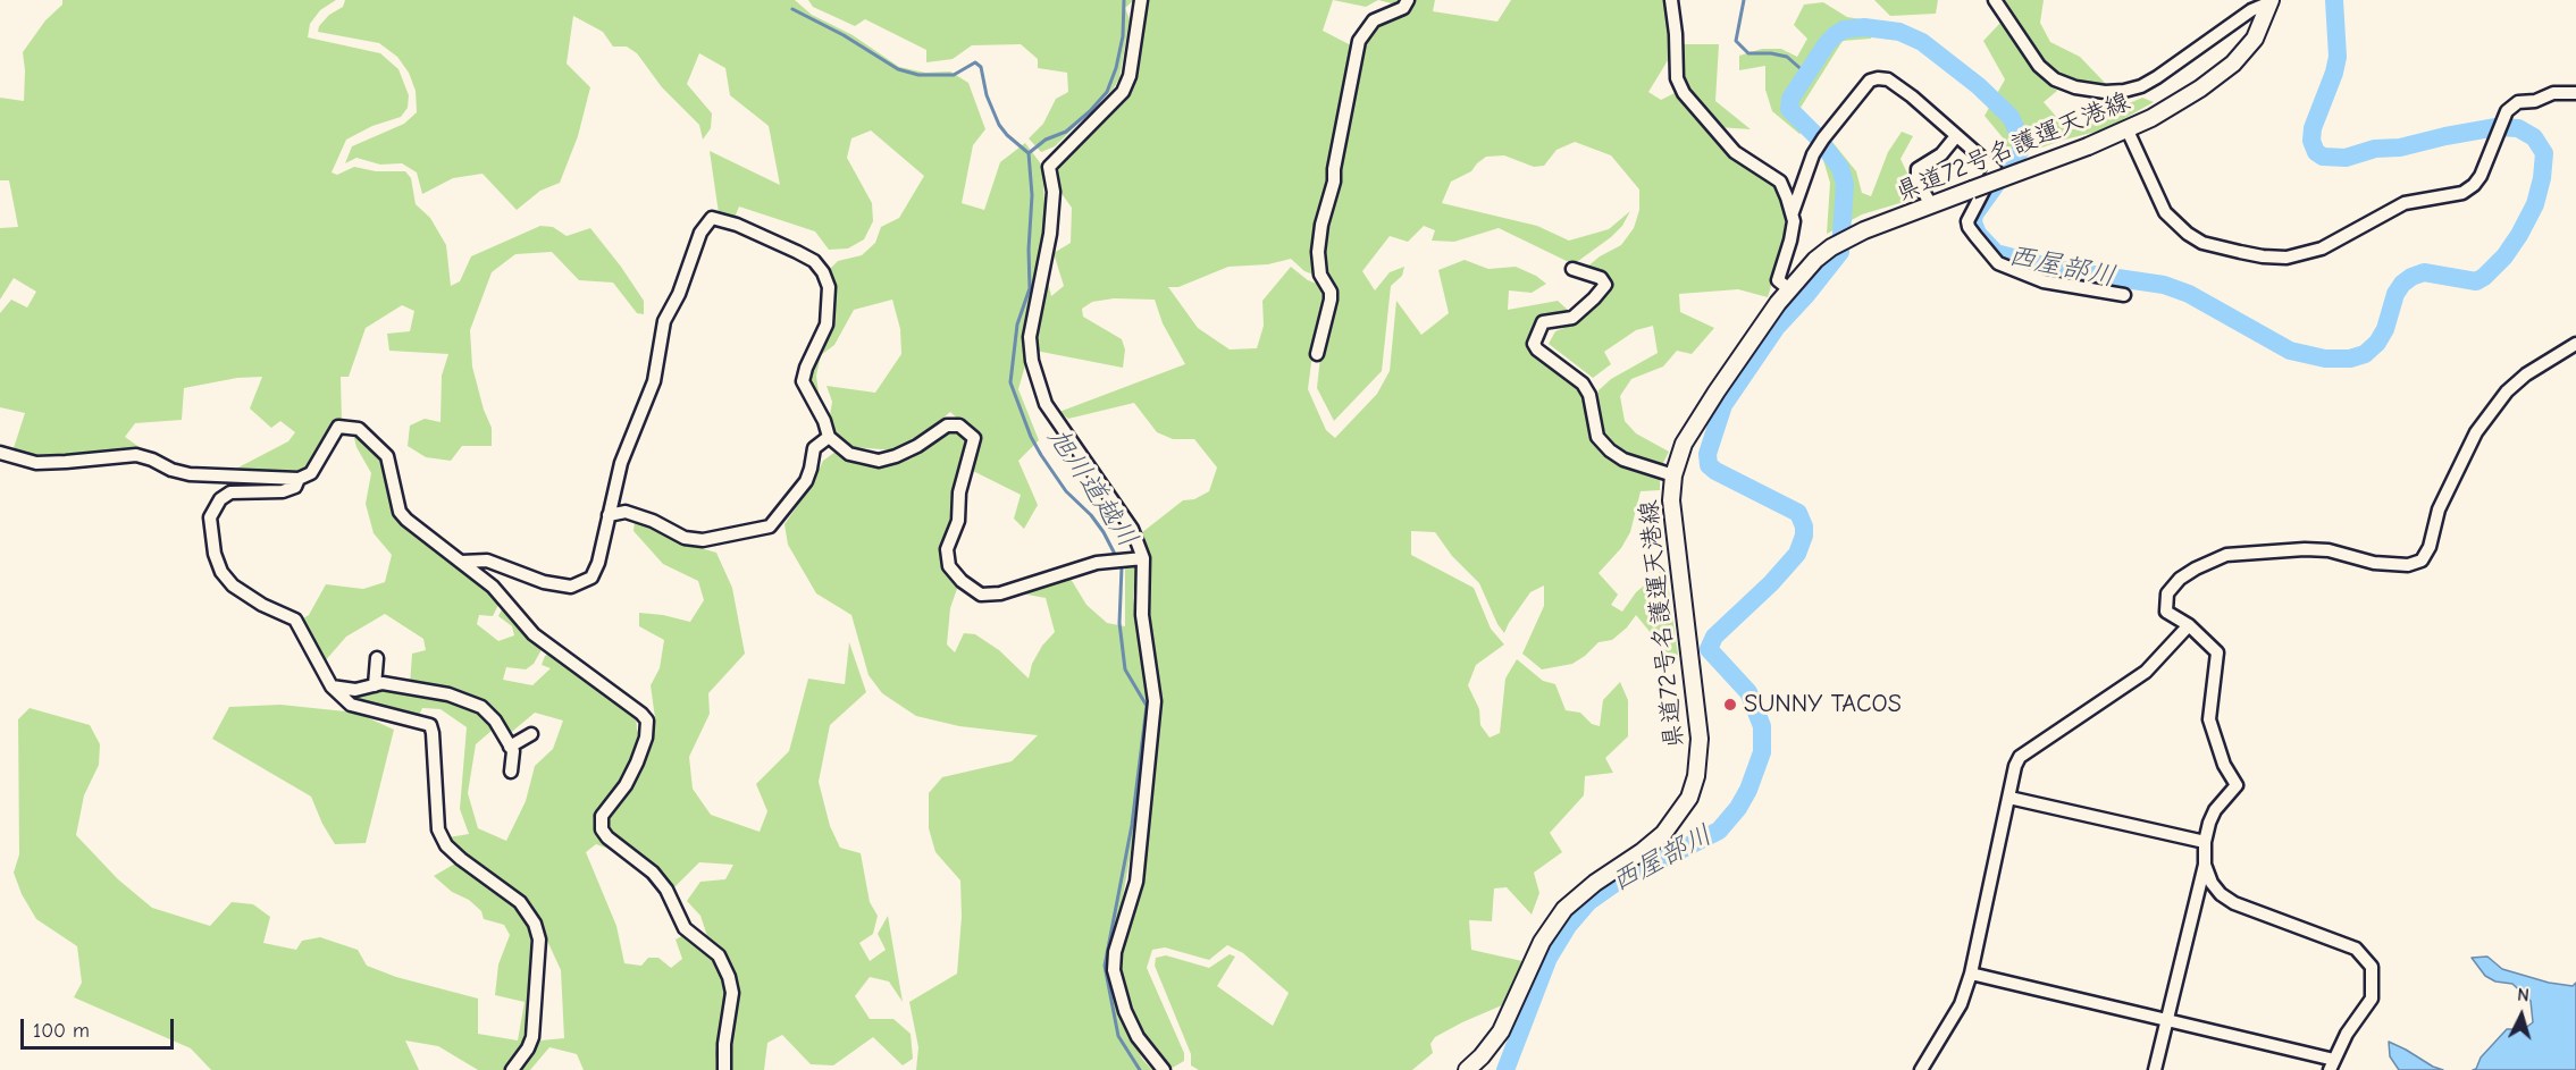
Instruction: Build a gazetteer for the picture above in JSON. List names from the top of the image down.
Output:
{
  "streets": {
    "main road": ["県道72号名護運天港線"]
  },
  "water": ["西屋部川", "旭川道越川"],
  "places": ["SUNNY TACOS"],
  "scale_bar": "100 m",
  "north": "top"
}
